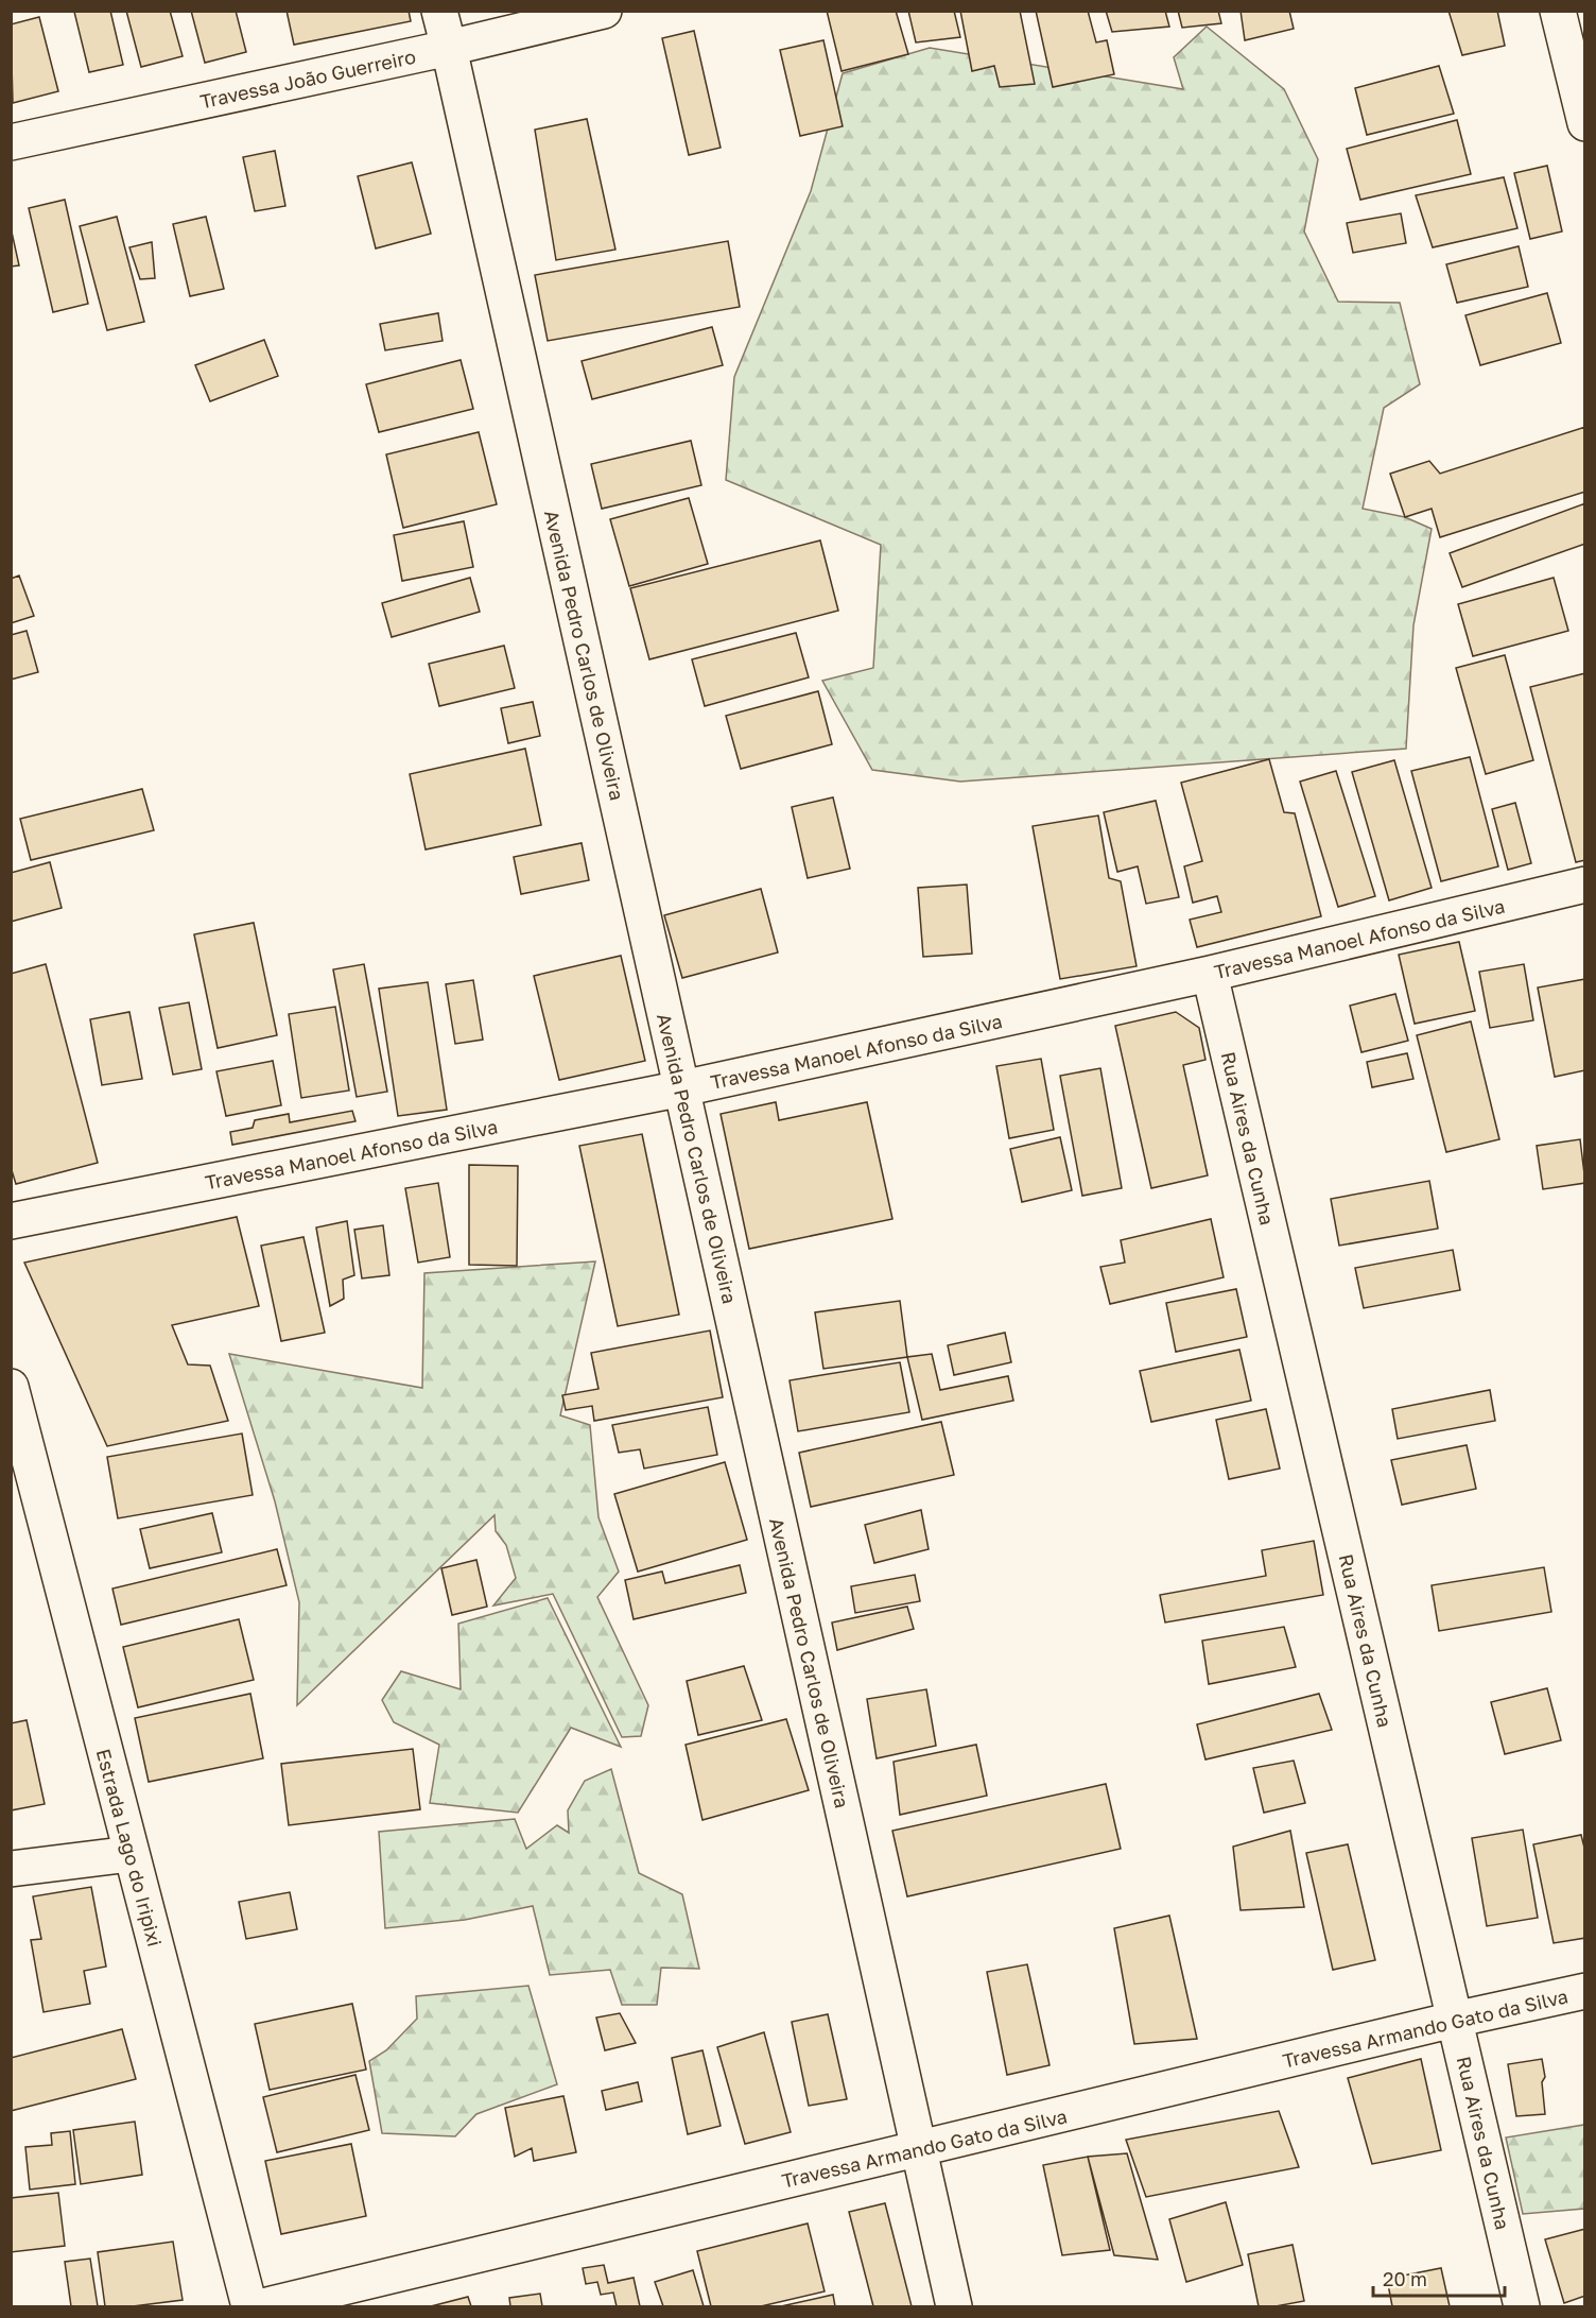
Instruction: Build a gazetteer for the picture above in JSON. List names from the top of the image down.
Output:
{
  "streets": {
    "street": [
      "Travessa João Guerreiro",
      "Avenida Pedro Carlos de Oliveira",
      "Travessa Manoel Afonso da Silva",
      "Rua Aires da Cunha",
      "Estrada Lago do Iripixi",
      "Travessa Armando Gato da Silva"
    ]
  },
  "crossings": [
    ["Travessa João Guerreiro", "Avenida Pedro Carlos de Oliveira"],
    ["Avenida Pedro Carlos de Oliveira", "Travessa Manoel Afonso da Silva"],
    ["Avenida Pedro Carlos de Oliveira", "Travessa Armando Gato da Silva"],
    ["Travessa Manoel Afonso da Silva", "Rua Aires da Cunha"],
    ["Rua Aires da Cunha", "Travessa Armando Gato da Silva"]
  ],
  "scale_bar": "20 m"
}
